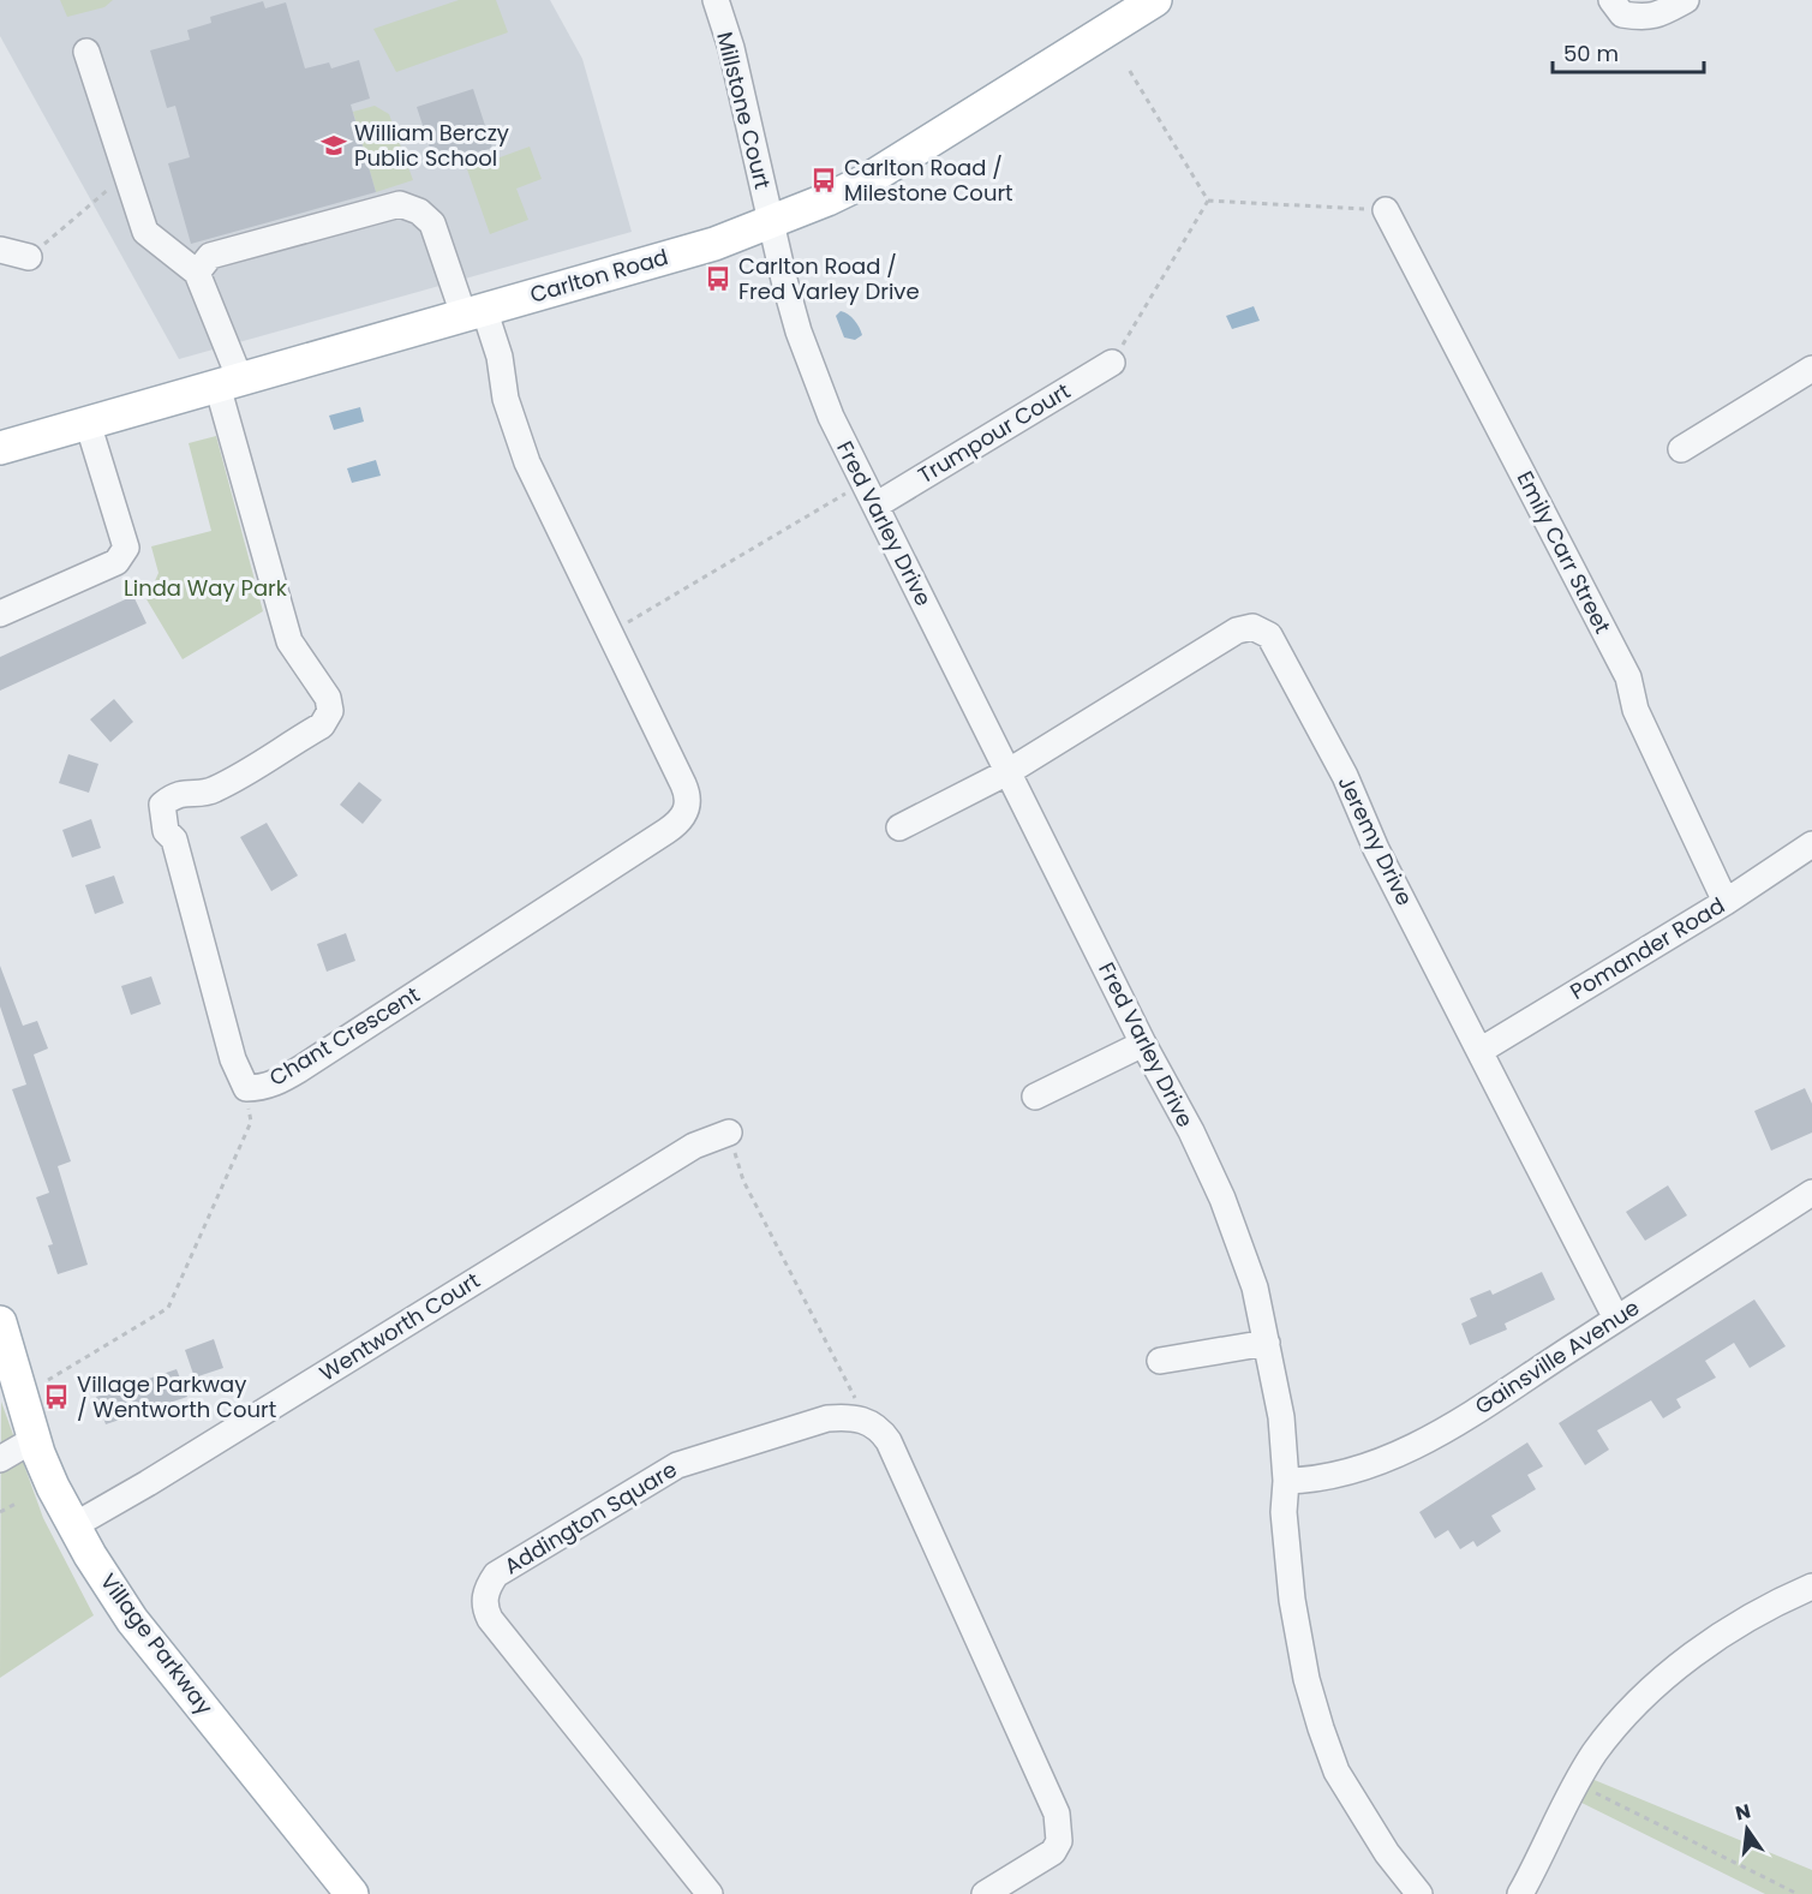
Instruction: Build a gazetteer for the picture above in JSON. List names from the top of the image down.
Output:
{
  "streets": {
    "main road": ["Carlton Road", "Village Parkway"],
    "street": [
      "Millstone Court",
      "Trumpour Court",
      "Fred Varley Drive",
      "Emily Carr Street",
      "Jeremy Drive",
      "Pomander Road",
      "Chant Crescent",
      "Wentworth Court",
      "Gainsville Avenue",
      "Addington Square"
    ]
  },
  "crossings": [
    ["Millstone Court", "Carlton Road"],
    ["Millstone Court", "Fred Varley Drive"],
    ["Carlton Road", "Fred Varley Drive"],
    ["Carlton Road", "Chant Crescent"],
    ["Trumpour Court", "Fred Varley Drive"],
    ["Fred Varley Drive", "Jeremy Drive"],
    ["Fred Varley Drive", "Gainsville Avenue"],
    ["Emily Carr Street", "Pomander Road"],
    ["Jeremy Drive", "Pomander Road"],
    ["Jeremy Drive", "Gainsville Avenue"],
    ["Wentworth Court", "Village Parkway"]
  ],
  "parks": ["Linda Way Park"],
  "places": {
    "school or university": ["William Berczy Public School"],
    "bus stop": ["Carlton Road / Milestone Court", "Carlton Road / Fred Varley Drive", "Village Parkway / Wentworth Court"]
  },
  "scale_bar": "50 m",
  "north": "top"
}
